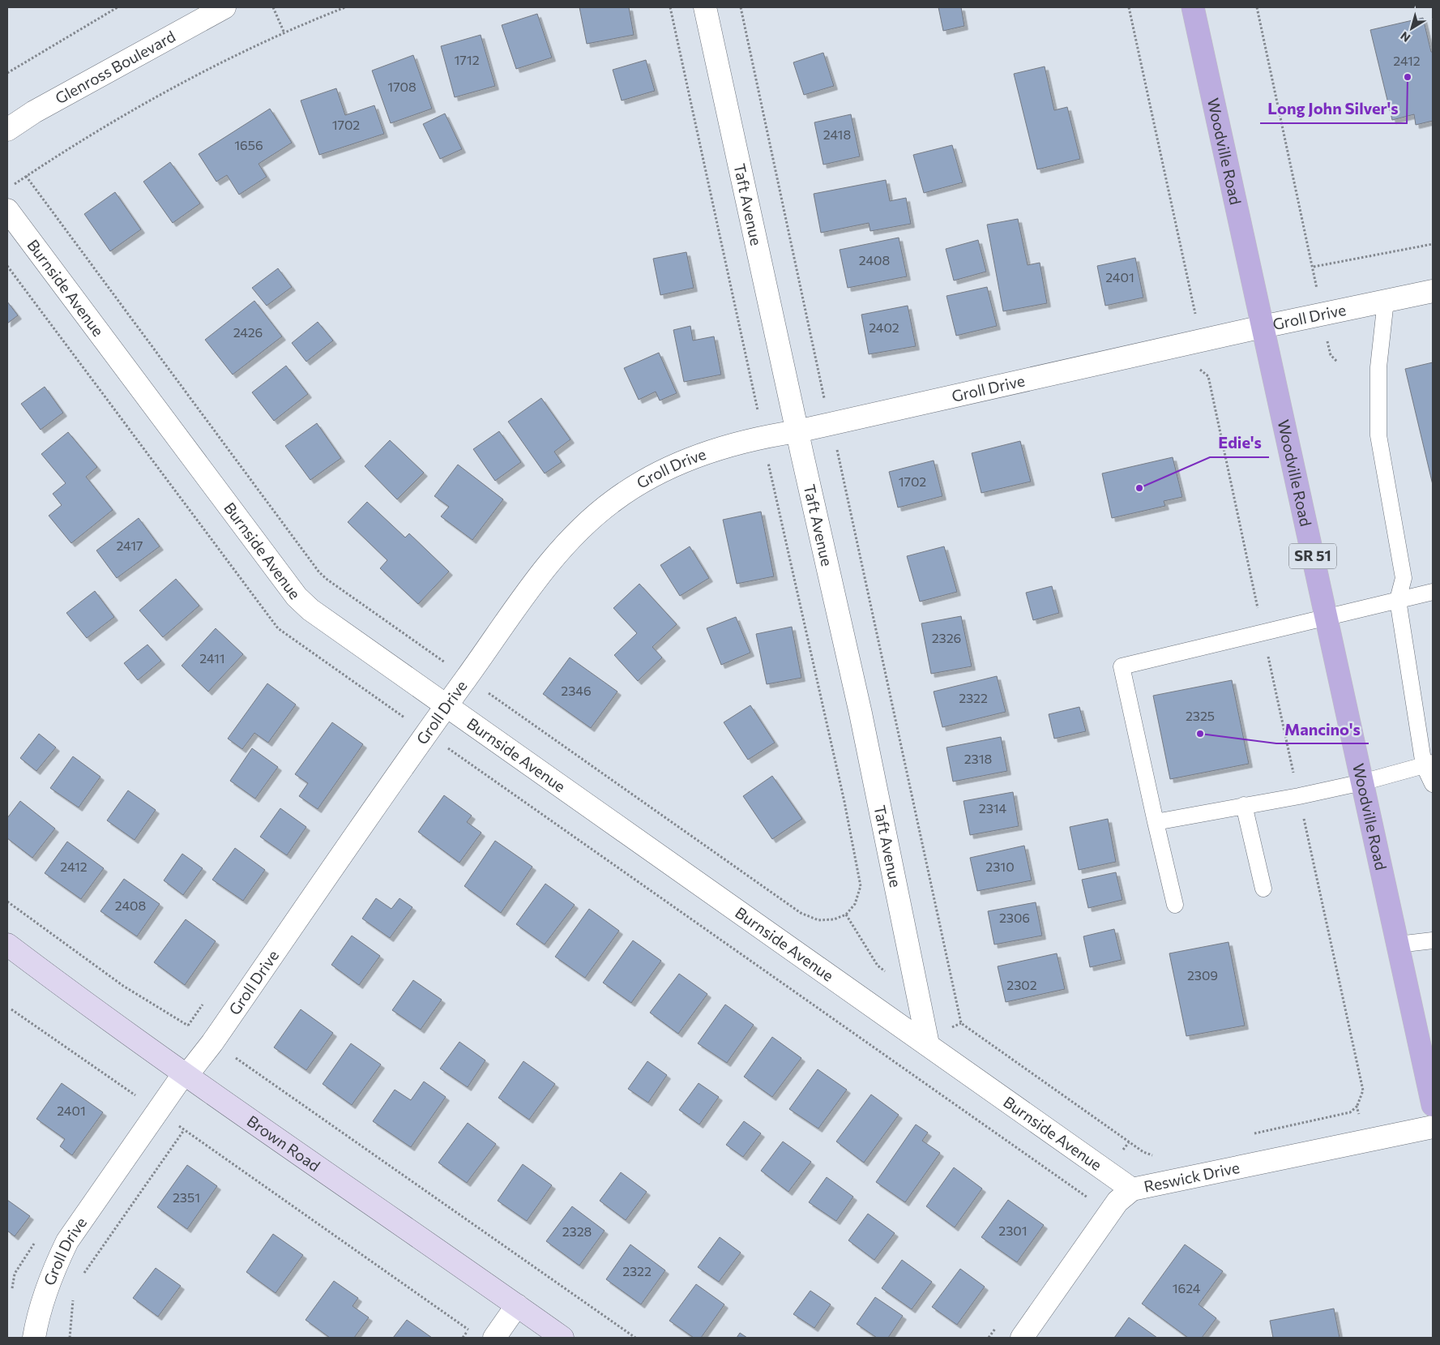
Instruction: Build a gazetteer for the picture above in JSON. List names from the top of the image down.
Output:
{
  "streets": {
    "main road": ["Woodville Road", "SR 51"],
    "street": [
      "Glenross Boulevard",
      "Taft Avenue",
      "Burnside Avenue",
      "Groll Drive",
      "Brown Road",
      "Reswick Drive"
    ]
  },
  "crossings": [
    ["Woodville Road", "Groll Drive"],
    ["Taft Avenue", "Burnside Avenue"],
    ["Taft Avenue", "Groll Drive"],
    ["Burnside Avenue", "Groll Drive"],
    ["Burnside Avenue", "Reswick Drive"],
    ["Groll Drive", "Brown Road"]
  ],
  "places": ["Long John Silver's", "Edie's", "Mancino's"],
  "house_numbers": [
    "1712",
    "2412",
    "1708",
    "1702",
    "2418",
    "1656",
    "2408",
    "2401",
    "2402",
    "2426",
    "1702",
    "2417",
    "2326",
    "2411",
    "2346",
    "2322",
    "2325",
    "2318",
    "2314",
    "2412",
    "2310",
    "2408",
    "2306",
    "2309",
    "2302",
    "2401",
    "2351",
    "2301",
    "2328",
    "2322",
    "1624"
  ],
  "north": "bottom left"
}
